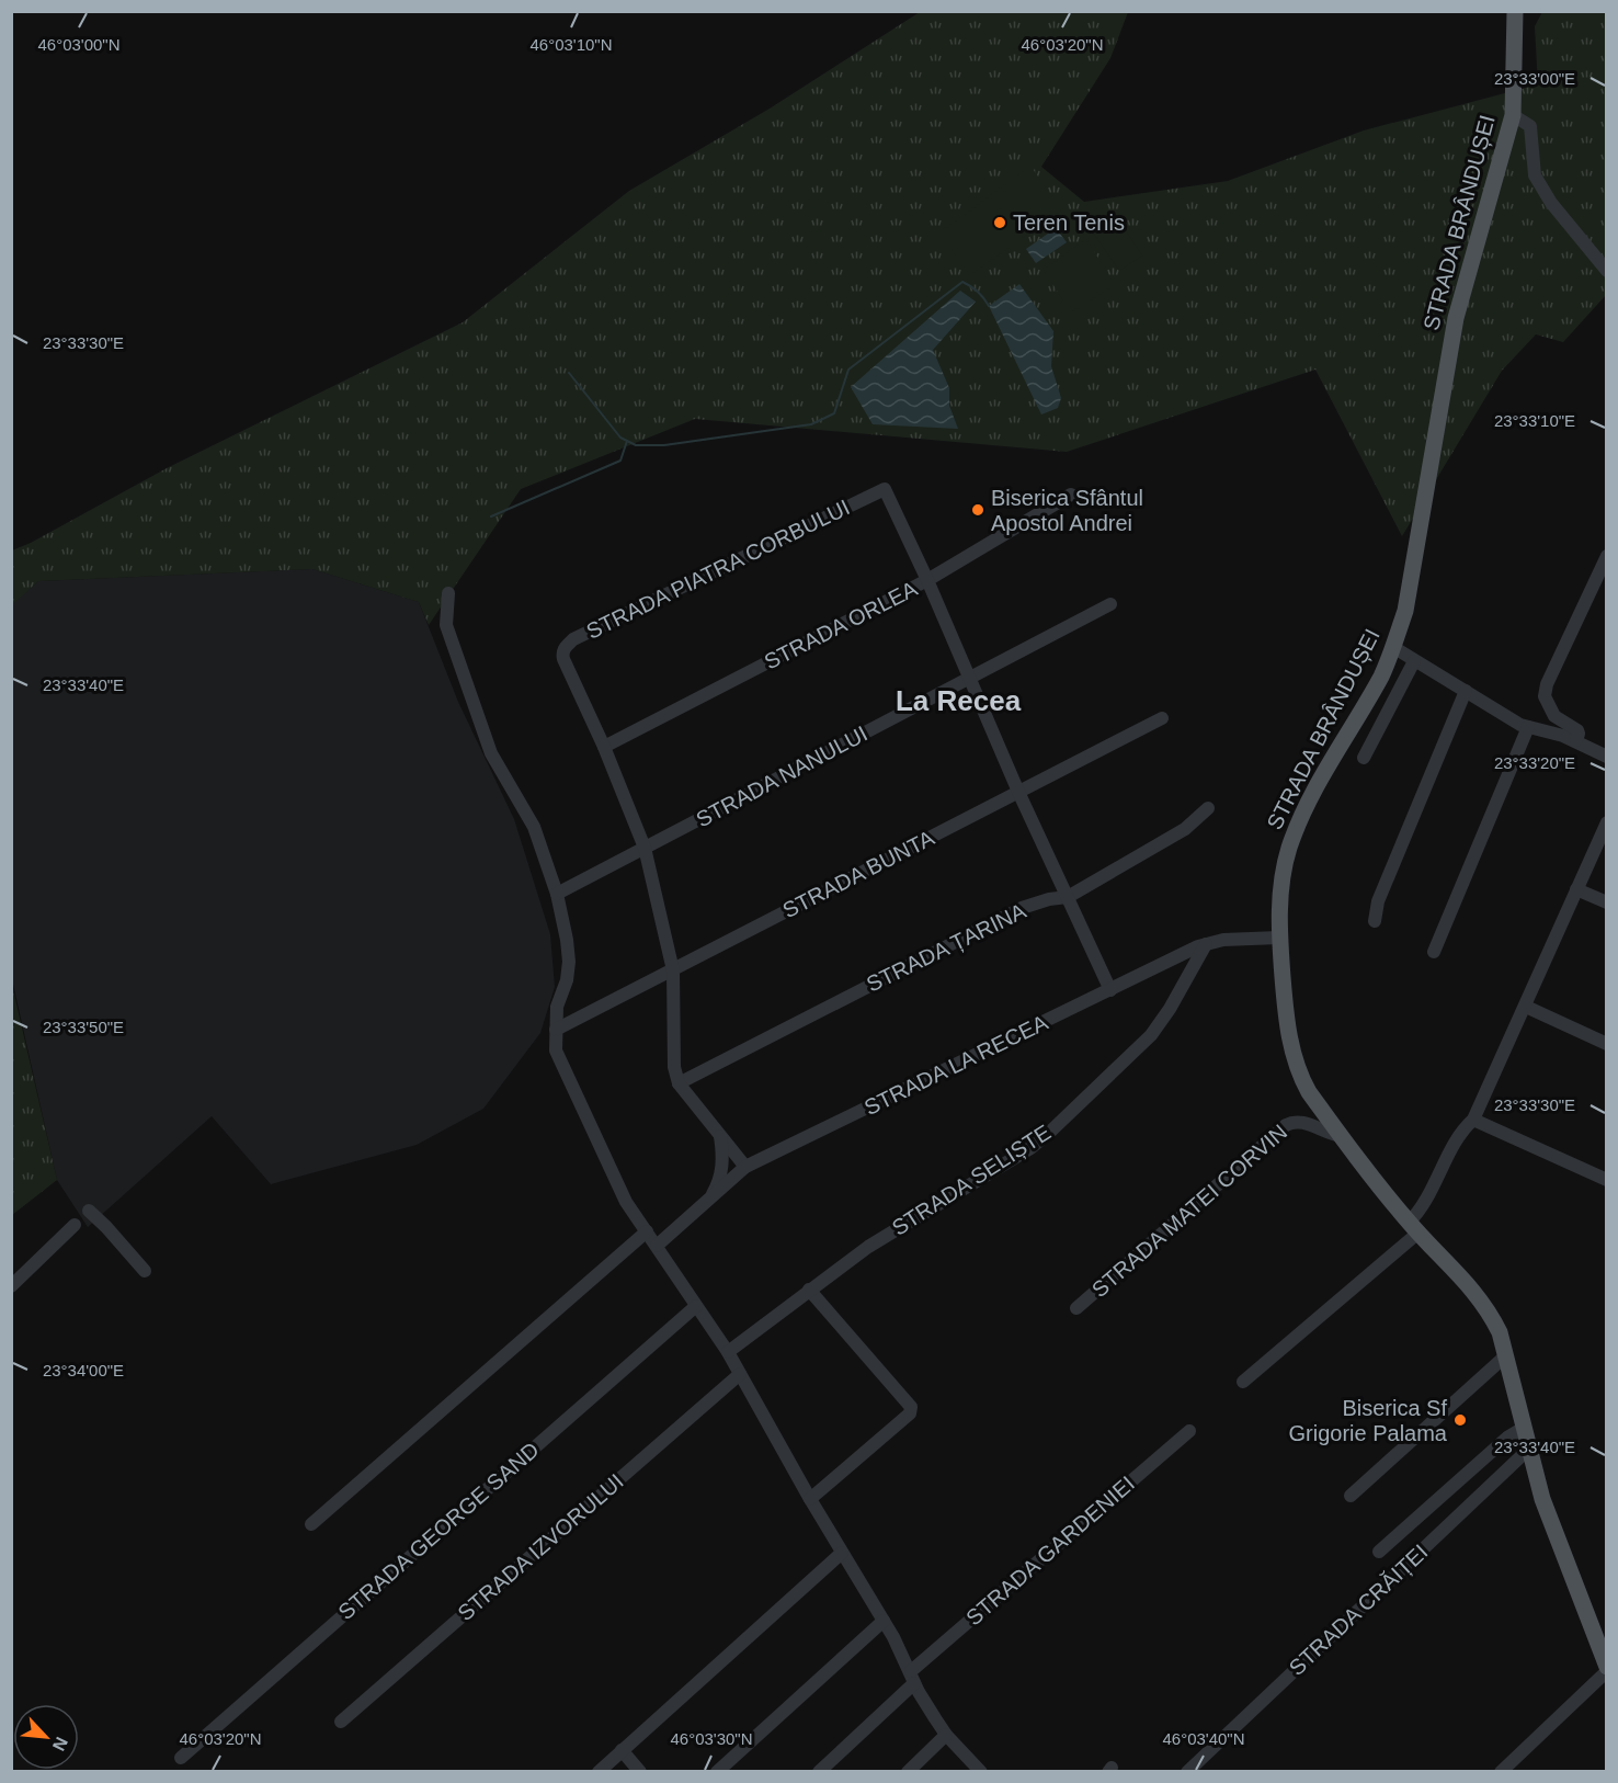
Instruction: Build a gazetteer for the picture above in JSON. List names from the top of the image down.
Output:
{
  "streets": {
    "main road": ["STRADA BRÂNDUȘEI"],
    "street": [
      "STRADA PIATRA CORBULUI",
      "STRADA ORLEA",
      "STRADA NANULUI",
      "STRADA BUNTA",
      "STRADA ȚARINA",
      "STRADA LA RECEA",
      "STRADA SELIȘTE",
      "STRADA MATEI CORVIN",
      "STRADA GEORGE SAND",
      "STRADA IZVORULUI",
      "STRADA GARDENIEI",
      "STRADA CRĂIȚEI"
    ]
  },
  "crossings": [
    ["STRADA BRÂNDUȘEI", "STRADA LA RECEA"],
    ["STRADA BRÂNDUȘEI", "STRADA MATEI CORVIN"],
    ["STRADA BRÂNDUȘEI", "STRADA CRĂIȚEI"],
    ["STRADA PIATRA CORBULUI", "STRADA ORLEA"],
    ["STRADA PIATRA CORBULUI", "STRADA NANULUI"],
    ["STRADA PIATRA CORBULUI", "STRADA BUNTA"],
    ["STRADA PIATRA CORBULUI", "STRADA ȚARINA"],
    ["STRADA LA RECEA", "STRADA SELIȘTE"]
  ],
  "districts": ["La Recea"],
  "places": ["Teren Tenis", "Biserica Sfântul Apostol Andrei", "Biserica Sf Grigorie Palama"],
  "north": "bottom right",
  "coordinates": [
    "46°03'00\"N",
    "46°03'10\"N",
    "46°03'20\"N",
    "23°33'00\"E",
    "23°33'30\"E",
    "23°33'10\"E",
    "23°33'40\"E",
    "23°33'20\"E",
    "23°33'50\"E",
    "23°34'00\"E",
    "46°03'30\"N",
    "46°03'40\"N"
  ]
}
